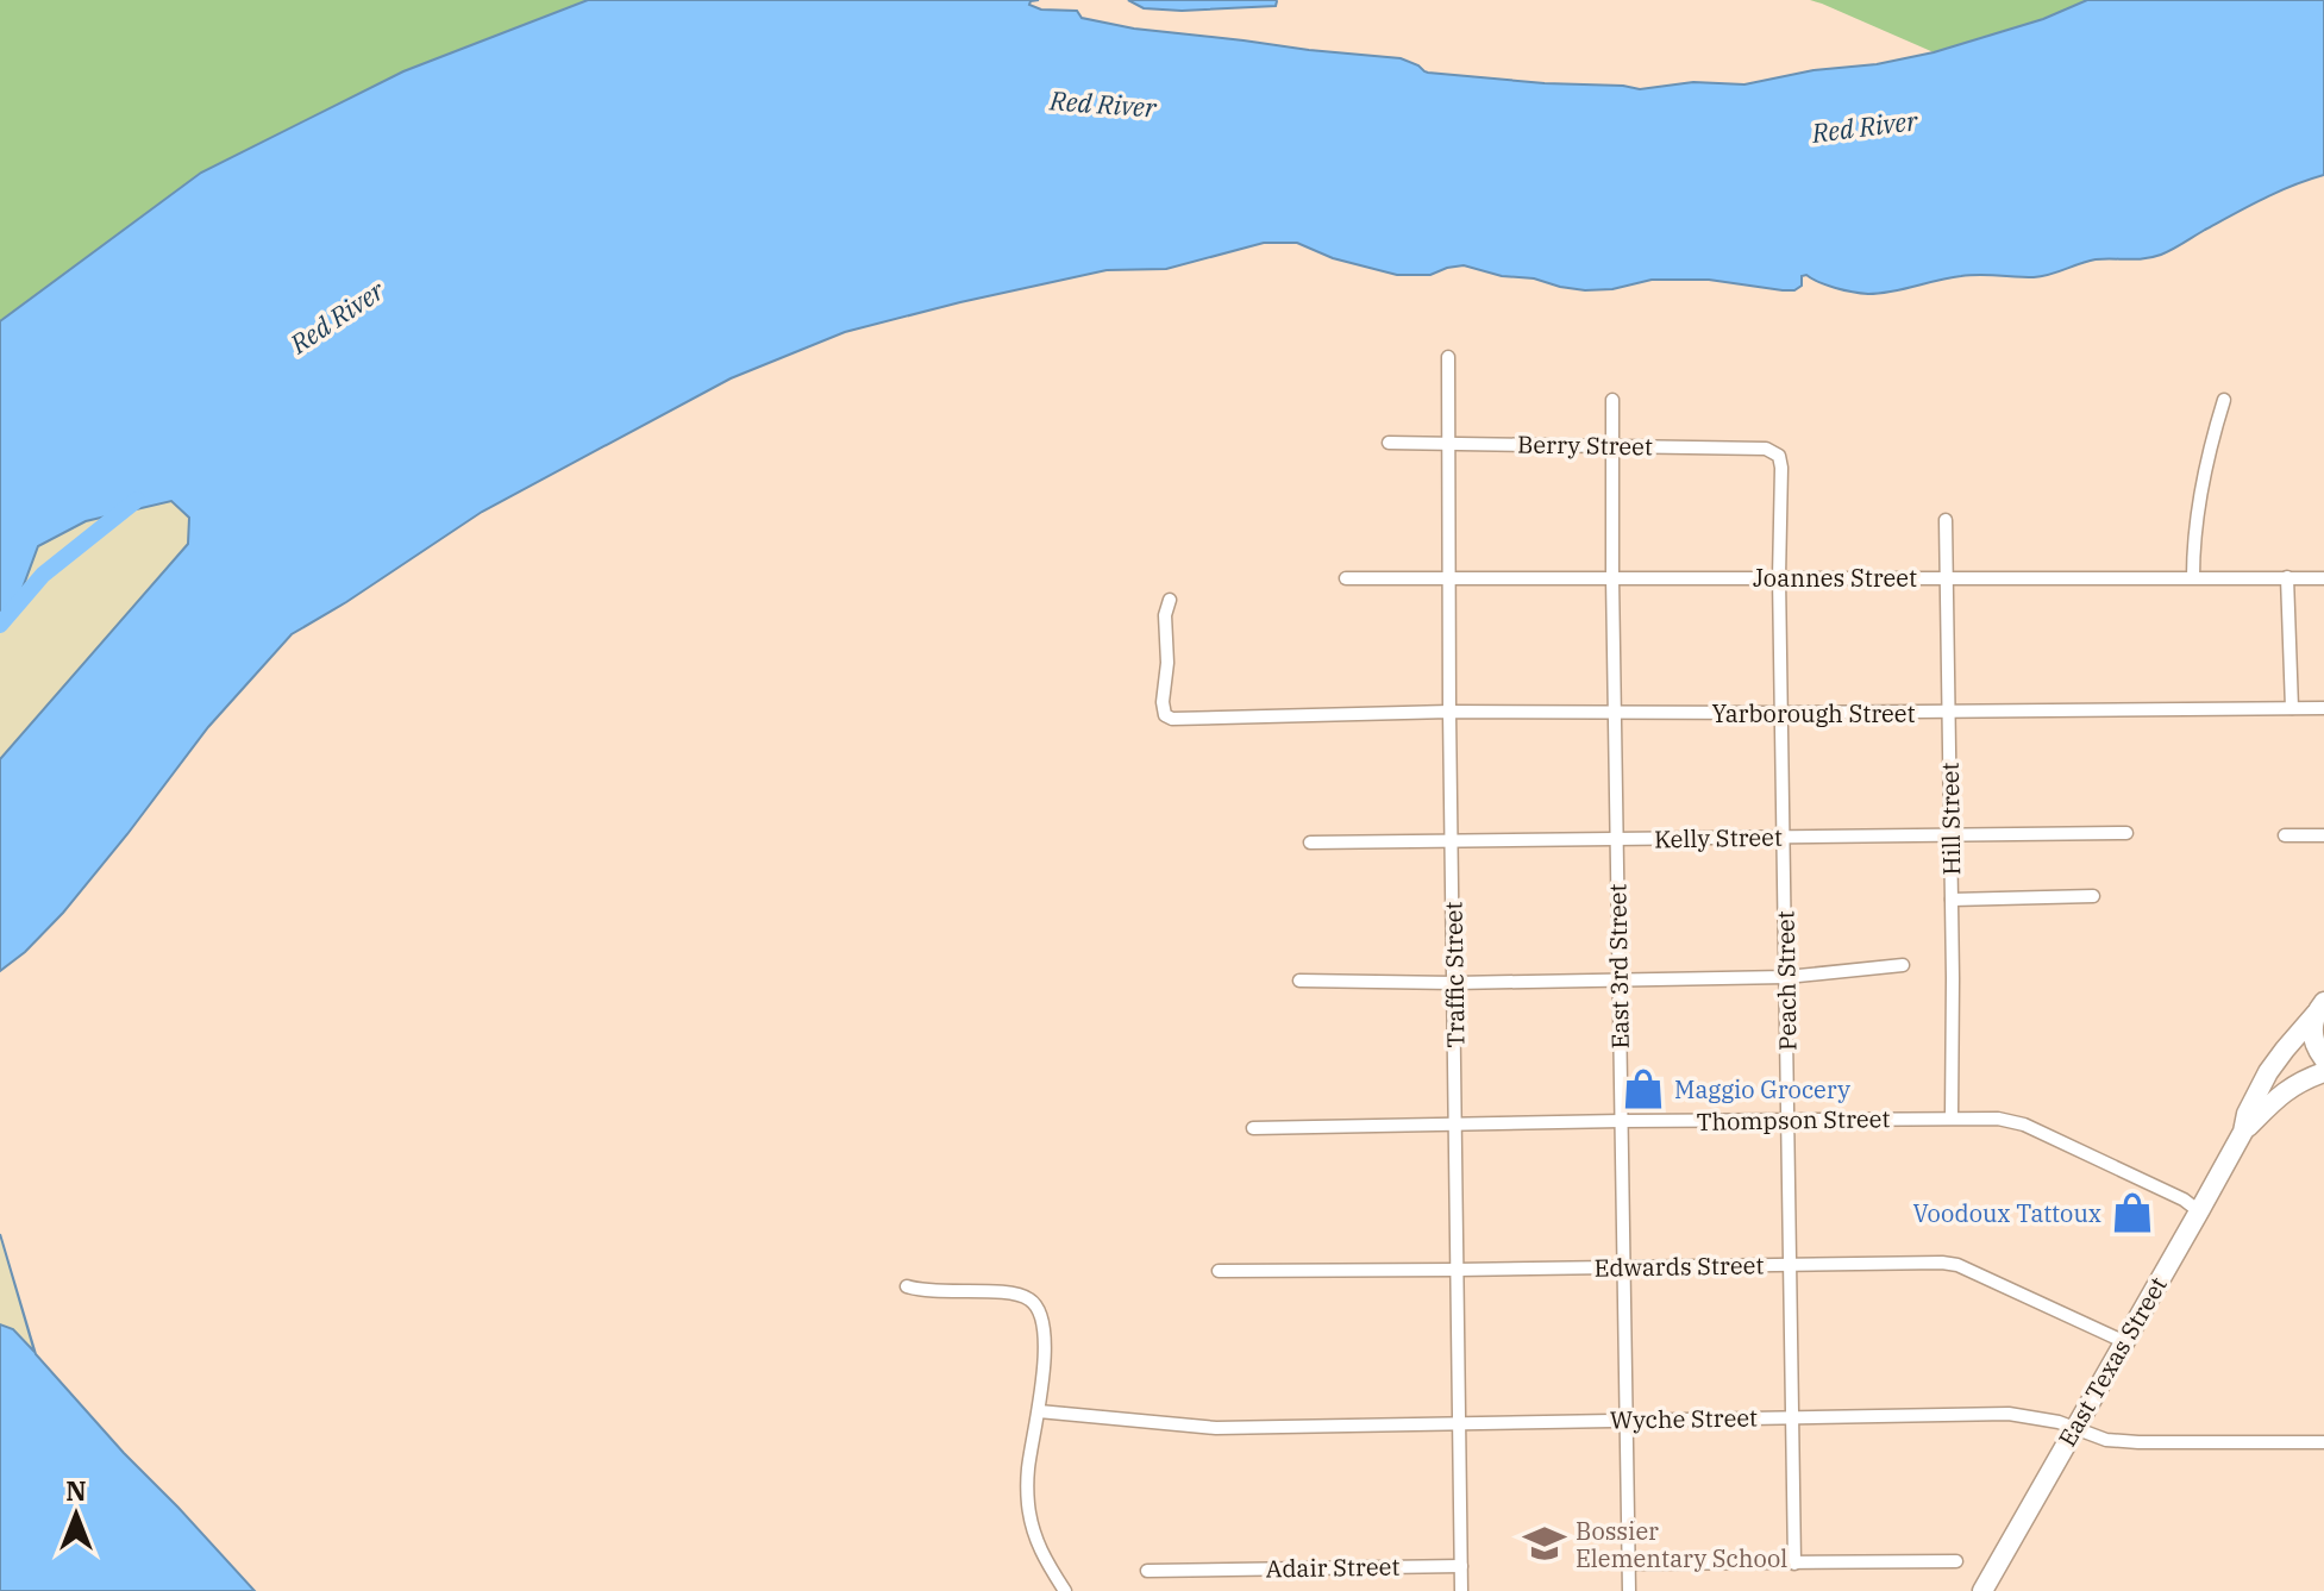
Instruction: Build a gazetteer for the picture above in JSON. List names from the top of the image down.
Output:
{
  "streets": {
    "main road": ["East Texas Street"],
    "street": [
      "Berry Street",
      "Joannes Street",
      "Yarborough Street",
      "Hill Street",
      "Kelly Street",
      "East 3rd Street",
      "Traffic Street",
      "Peach Street",
      "Thompson Street",
      "Edwards Street",
      "Wyche Street",
      "Adair Street"
    ]
  },
  "crossings": [
    ["Berry Street", "East 3rd Street"],
    ["Berry Street", "Traffic Street"],
    ["Berry Street", "Peach Street"],
    ["Joannes Street", "Hill Street"],
    ["Joannes Street", "East 3rd Street"],
    ["Joannes Street", "Traffic Street"],
    ["Joannes Street", "Peach Street"],
    ["Yarborough Street", "Hill Street"],
    ["Yarborough Street", "East 3rd Street"],
    ["Yarborough Street", "Traffic Street"],
    ["Yarborough Street", "Peach Street"],
    ["Hill Street", "Kelly Street"],
    ["Hill Street", "Thompson Street"],
    ["Kelly Street", "East 3rd Street"],
    ["Kelly Street", "Traffic Street"],
    ["Kelly Street", "Peach Street"],
    ["East 3rd Street", "Thompson Street"],
    ["East 3rd Street", "Edwards Street"],
    ["East 3rd Street", "Wyche Street"],
    ["Traffic Street", "Thompson Street"],
    ["Traffic Street", "Edwards Street"],
    ["Traffic Street", "Wyche Street"],
    ["Traffic Street", "Adair Street"],
    ["Peach Street", "Thompson Street"],
    ["Peach Street", "Edwards Street"],
    ["Peach Street", "Wyche Street"],
    ["Thompson Street", "East Texas Street"],
    ["Edwards Street", "East Texas Street"],
    ["East Texas Street", "Wyche Street"]
  ],
  "water": ["Red River"],
  "places": {
    "shop": ["Maggio Grocery", "Voodoux Tattoux"],
    "school or university": ["Bossier Elementary School"]
  },
  "north": "top"
}
